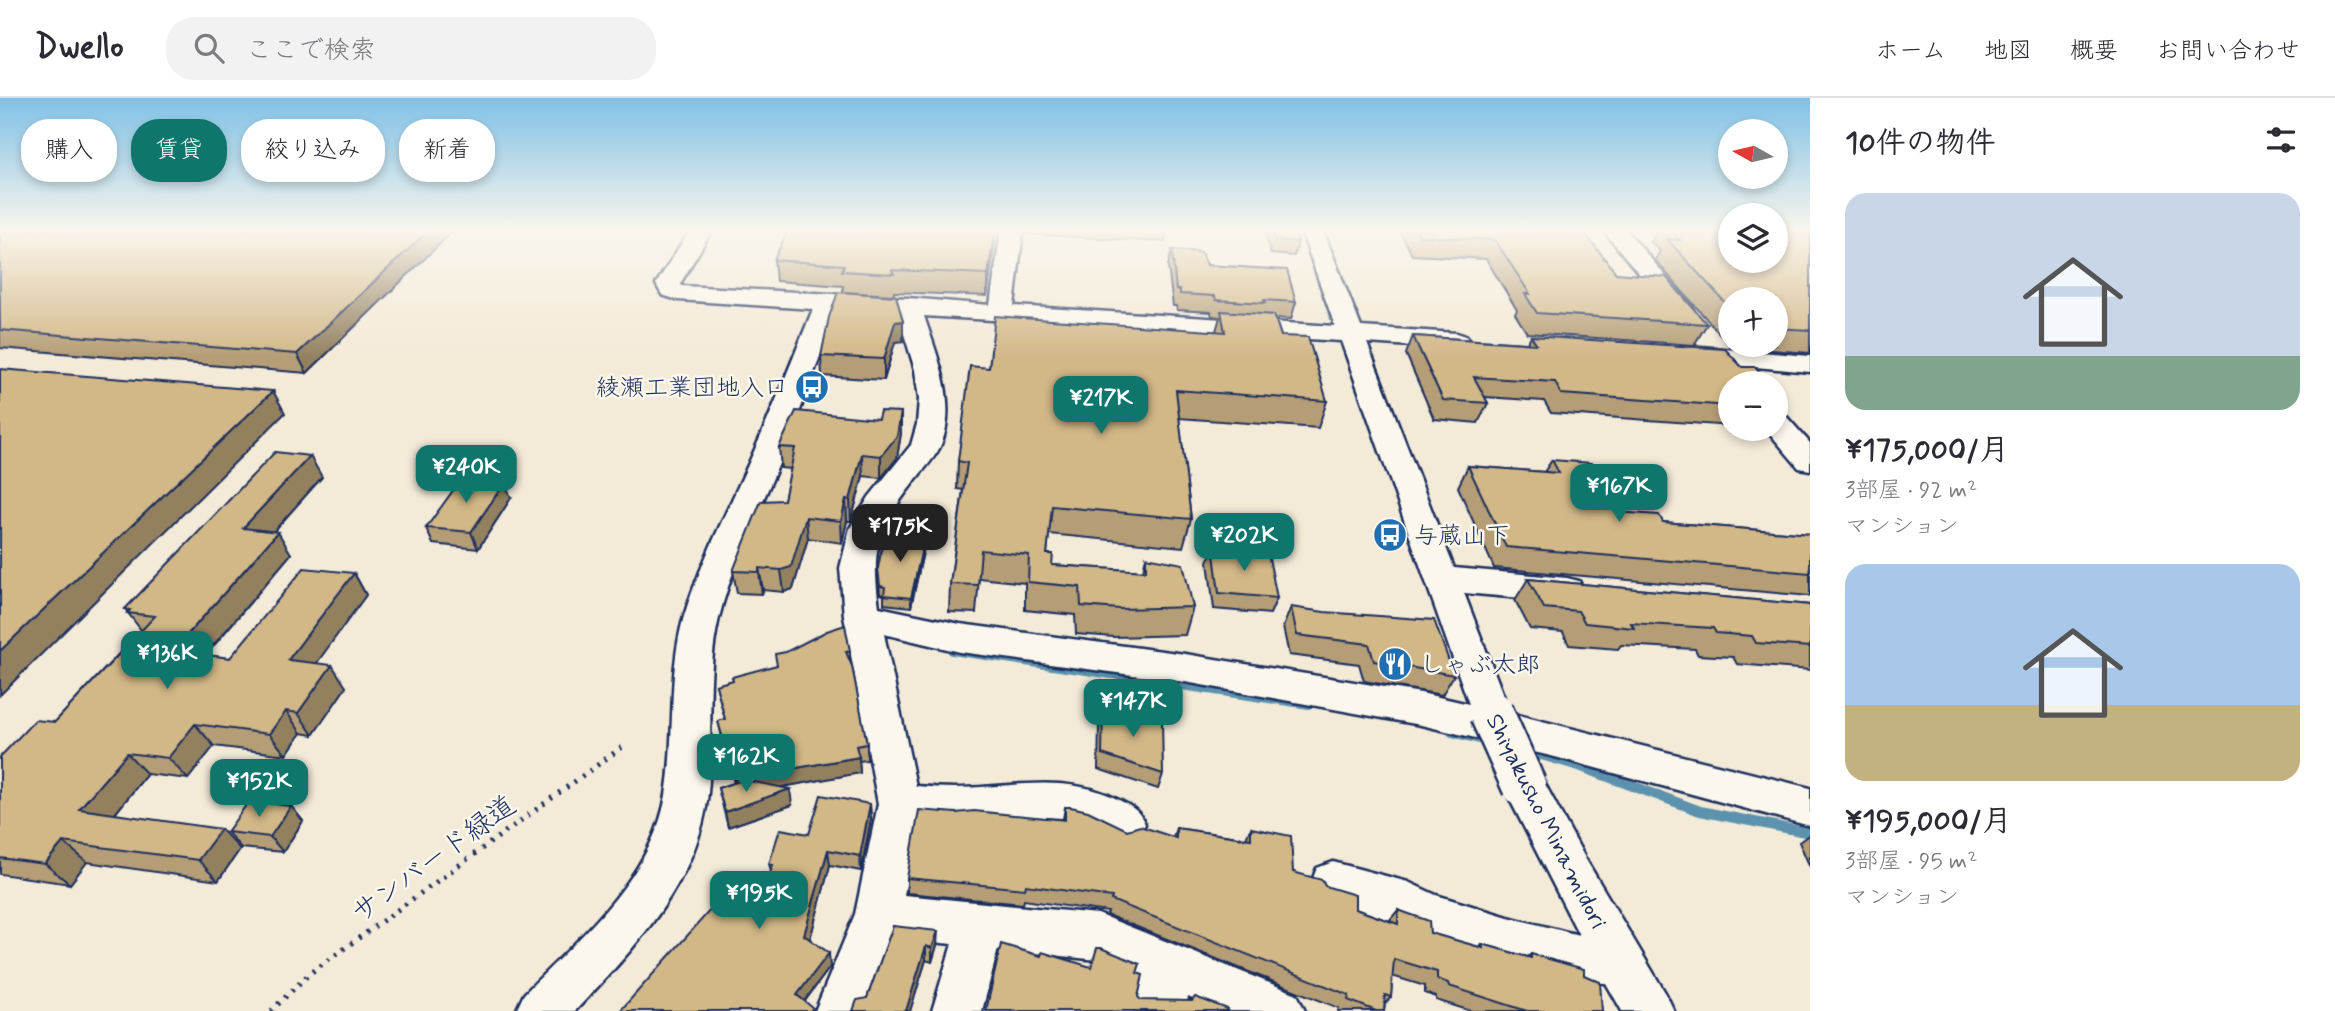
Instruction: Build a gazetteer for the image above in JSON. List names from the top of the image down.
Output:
{
  "streets": {
    "street": ["Shiyakusho Minamidori"],
    "path": ["サンバード緑道"]
  },
  "places": {
    "bus stop": ["綾瀬工業団地入口", "与蔵山下"],
    "restaurant": ["しゃぶ太郎"]
  },
  "north": "left",
  "page": {
    "header": "Dwello",
    "search": "ここで検索",
    "nav": [
      "ホーム",
      "地図",
      "概要",
      "お問い合わせ"
    ],
    "heading": "10件の物件",
    "map_buttons": ["+", "−"],
    "chip": [
      "購入",
      "賃貸",
      "絞り込み",
      "新着"
    ],
    "list": [
      {
        "name": "¥175,000/月",
        "note": "3部屋 · 92 m² · マンション"
      },
      {
        "name": "¥195,000/月",
        "note": "3部屋 · 95 m² · マンション"
      }
    ],
    "price": [
      "¥217K",
      "¥240K",
      "¥167K",
      "¥175K",
      "¥202K",
      "¥136K",
      "¥147K",
      "¥162K",
      "¥152K",
      "¥195K"
    ]
  }
}
